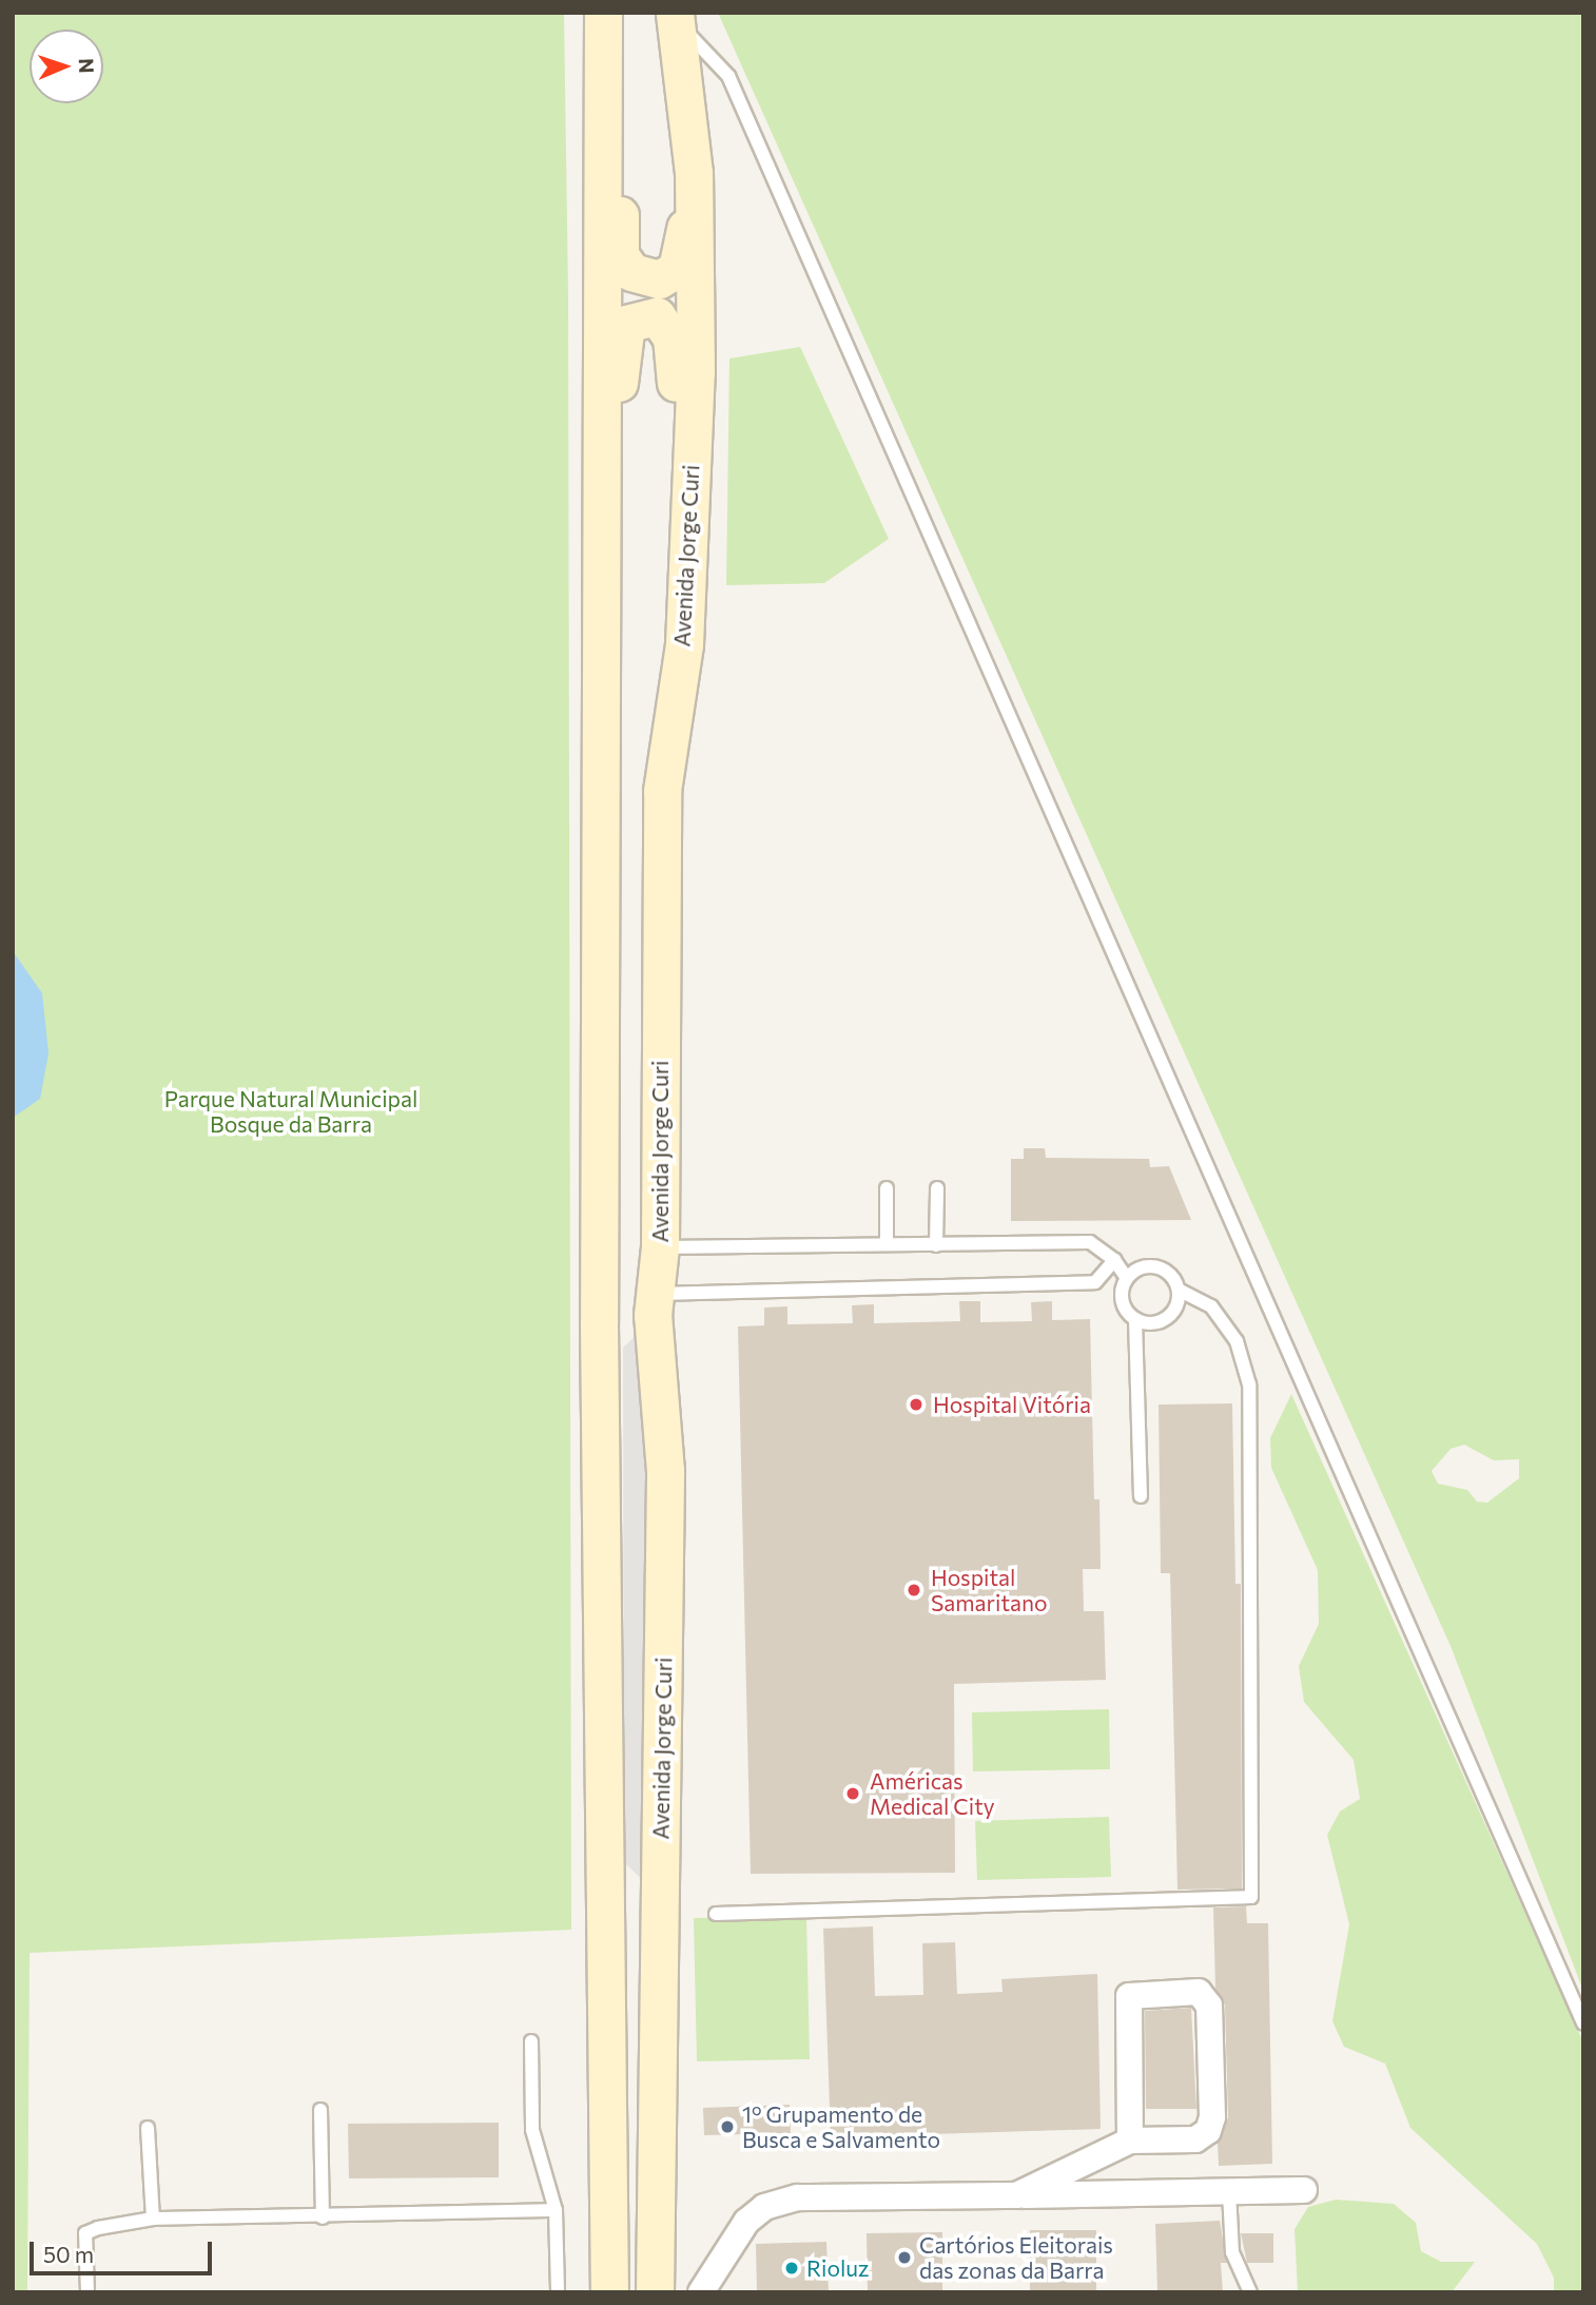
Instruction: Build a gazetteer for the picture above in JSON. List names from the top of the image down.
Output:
{
  "streets": {
    "street": ["Avenida Jorge Curi"]
  },
  "parks": ["Parque Natural Municipal Bosque da Barra"],
  "places": [
    "Hospital Vitória",
    "Hospital Samaritano",
    "Américas Medical City",
    "1º Grupamento de Busca e Salvamento",
    "Cartórios Eleitorais das zonas da Barra",
    "Rioluz"
  ],
  "scale_bar": "50 m",
  "north": "right"
}
